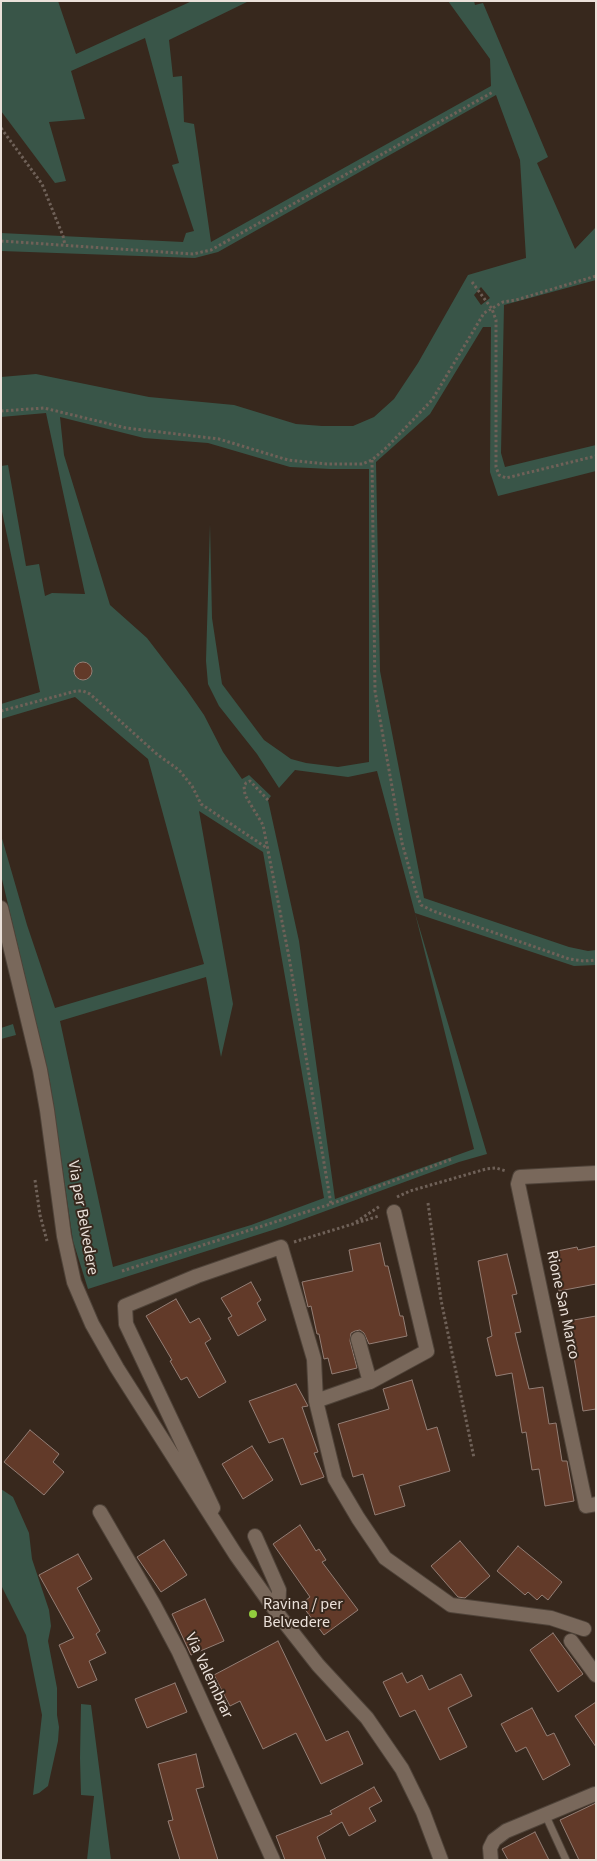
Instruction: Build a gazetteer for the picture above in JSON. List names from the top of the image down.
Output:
{
  "streets": {
    "street": ["Via per Belvedere", "Rione San Marco", "Via Valembrar"]
  },
  "places": ["Ravina / per Belvedere"]
}
